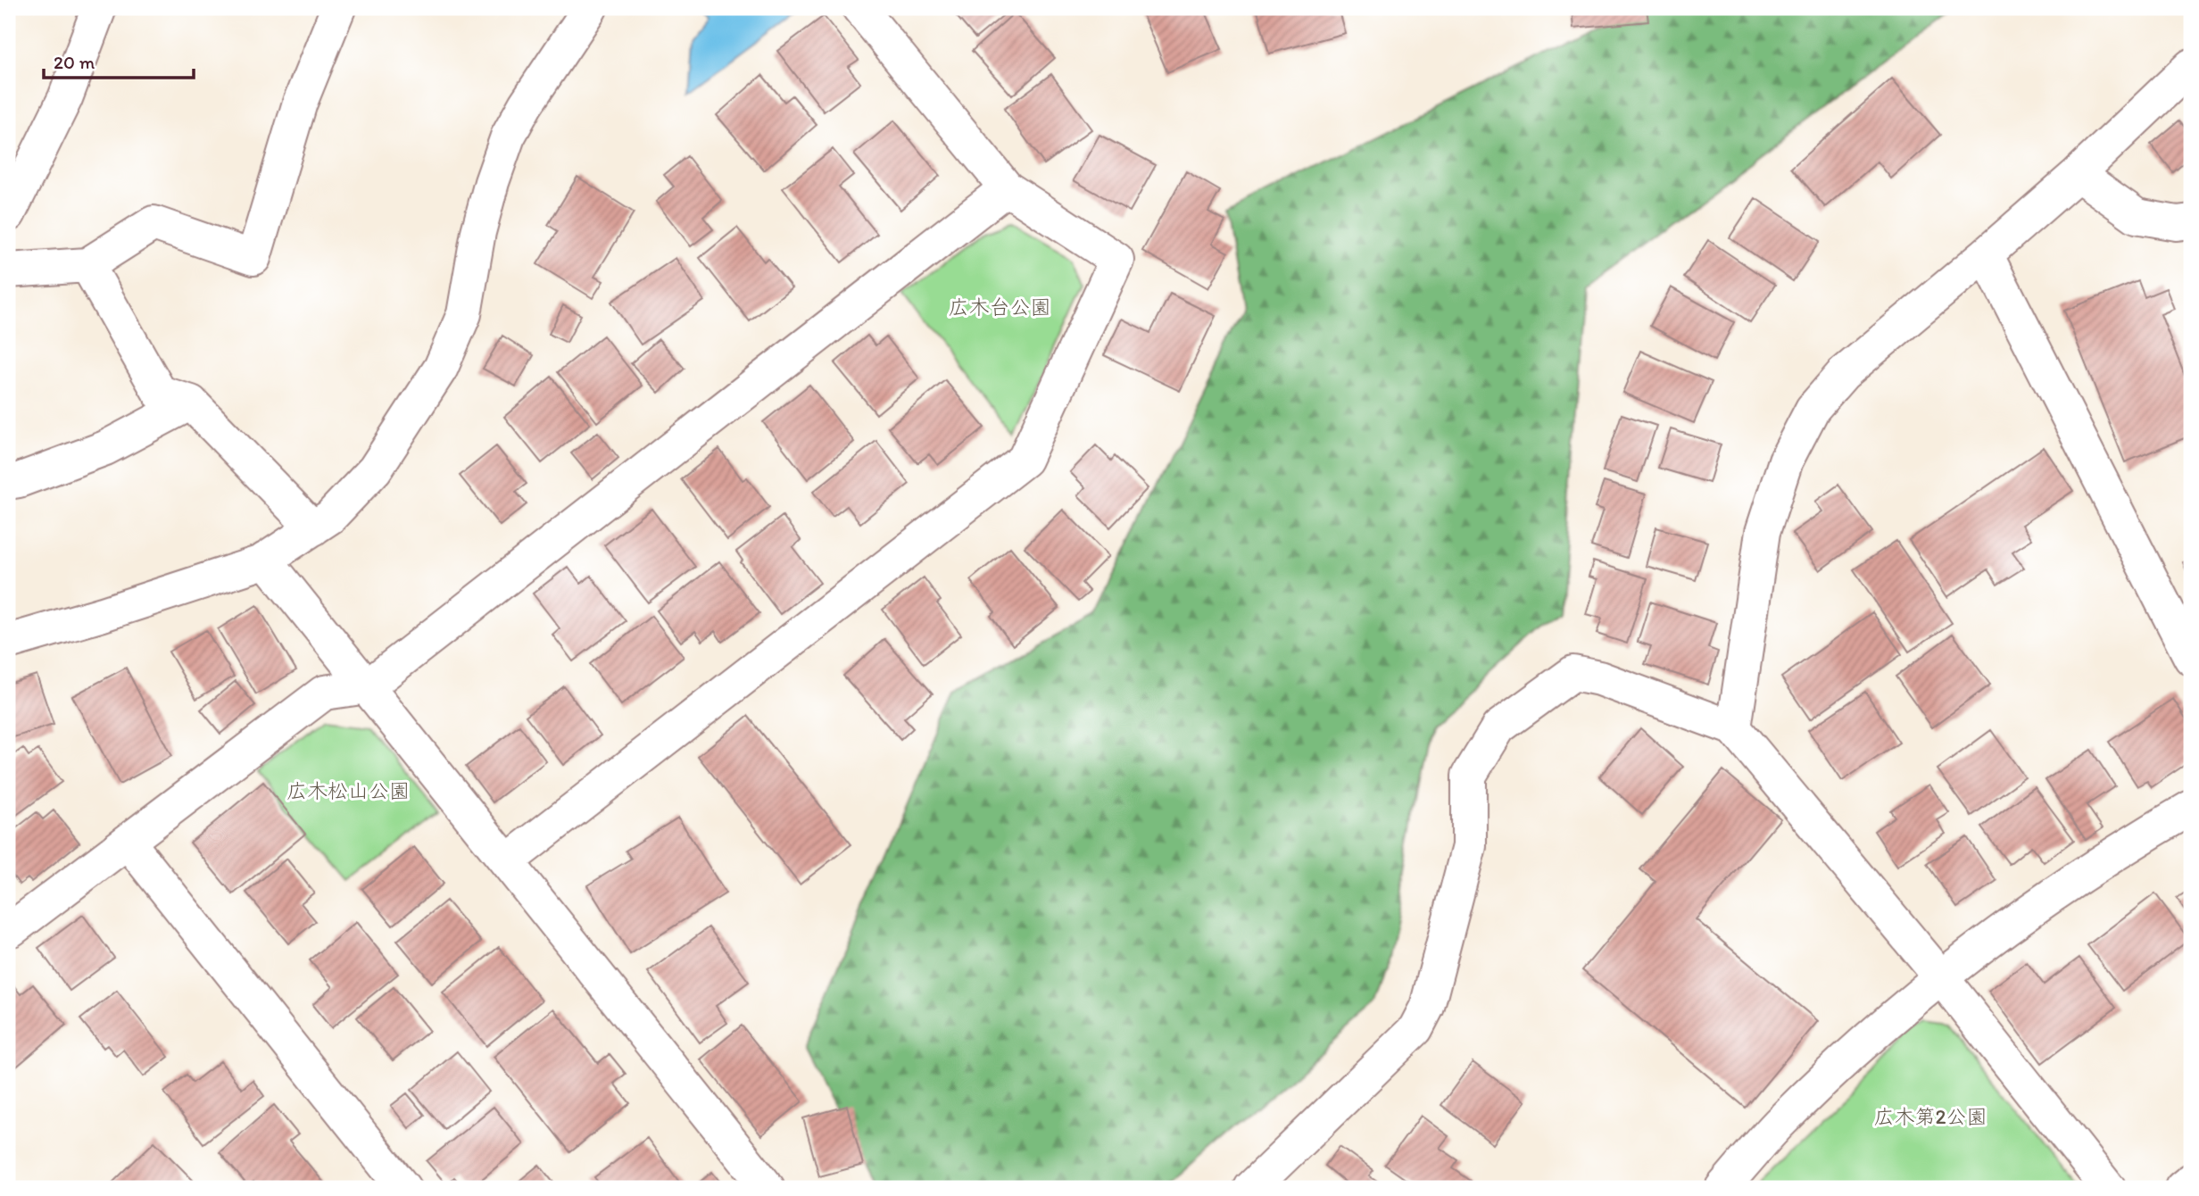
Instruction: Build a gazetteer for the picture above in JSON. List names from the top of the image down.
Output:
{
  "parks": ["広木台公園", "広木松山公園", "広木第2公園"],
  "scale_bar": "20 m"
}
